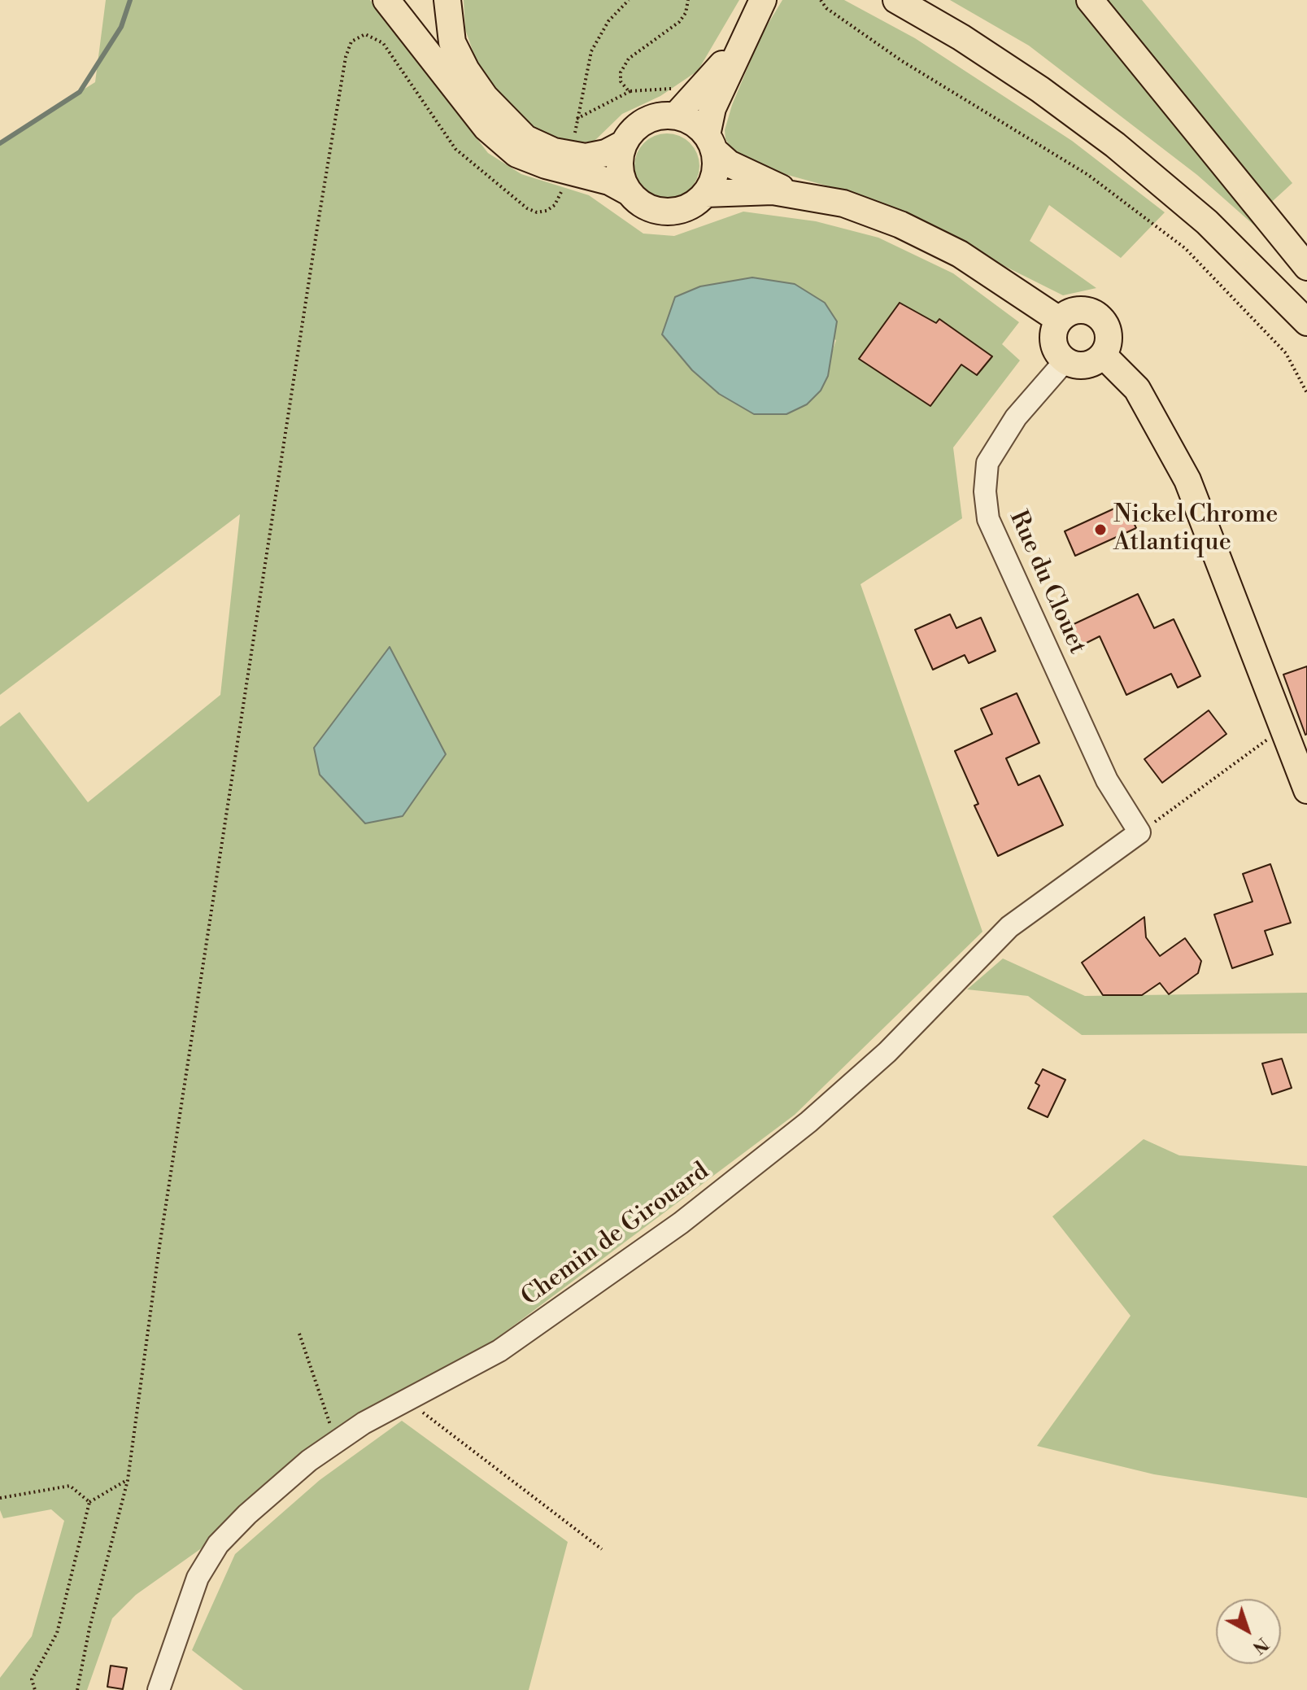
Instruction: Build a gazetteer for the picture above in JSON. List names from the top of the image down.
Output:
{
  "streets": {
    "street": ["Rue du Clouet", "Chemin de Girouard"]
  },
  "crossings": [
    ["Rue du Clouet", "Chemin de Girouard"]
  ],
  "places": ["Nickel Chrome Atlantique"],
  "north": "bottom right"
}
